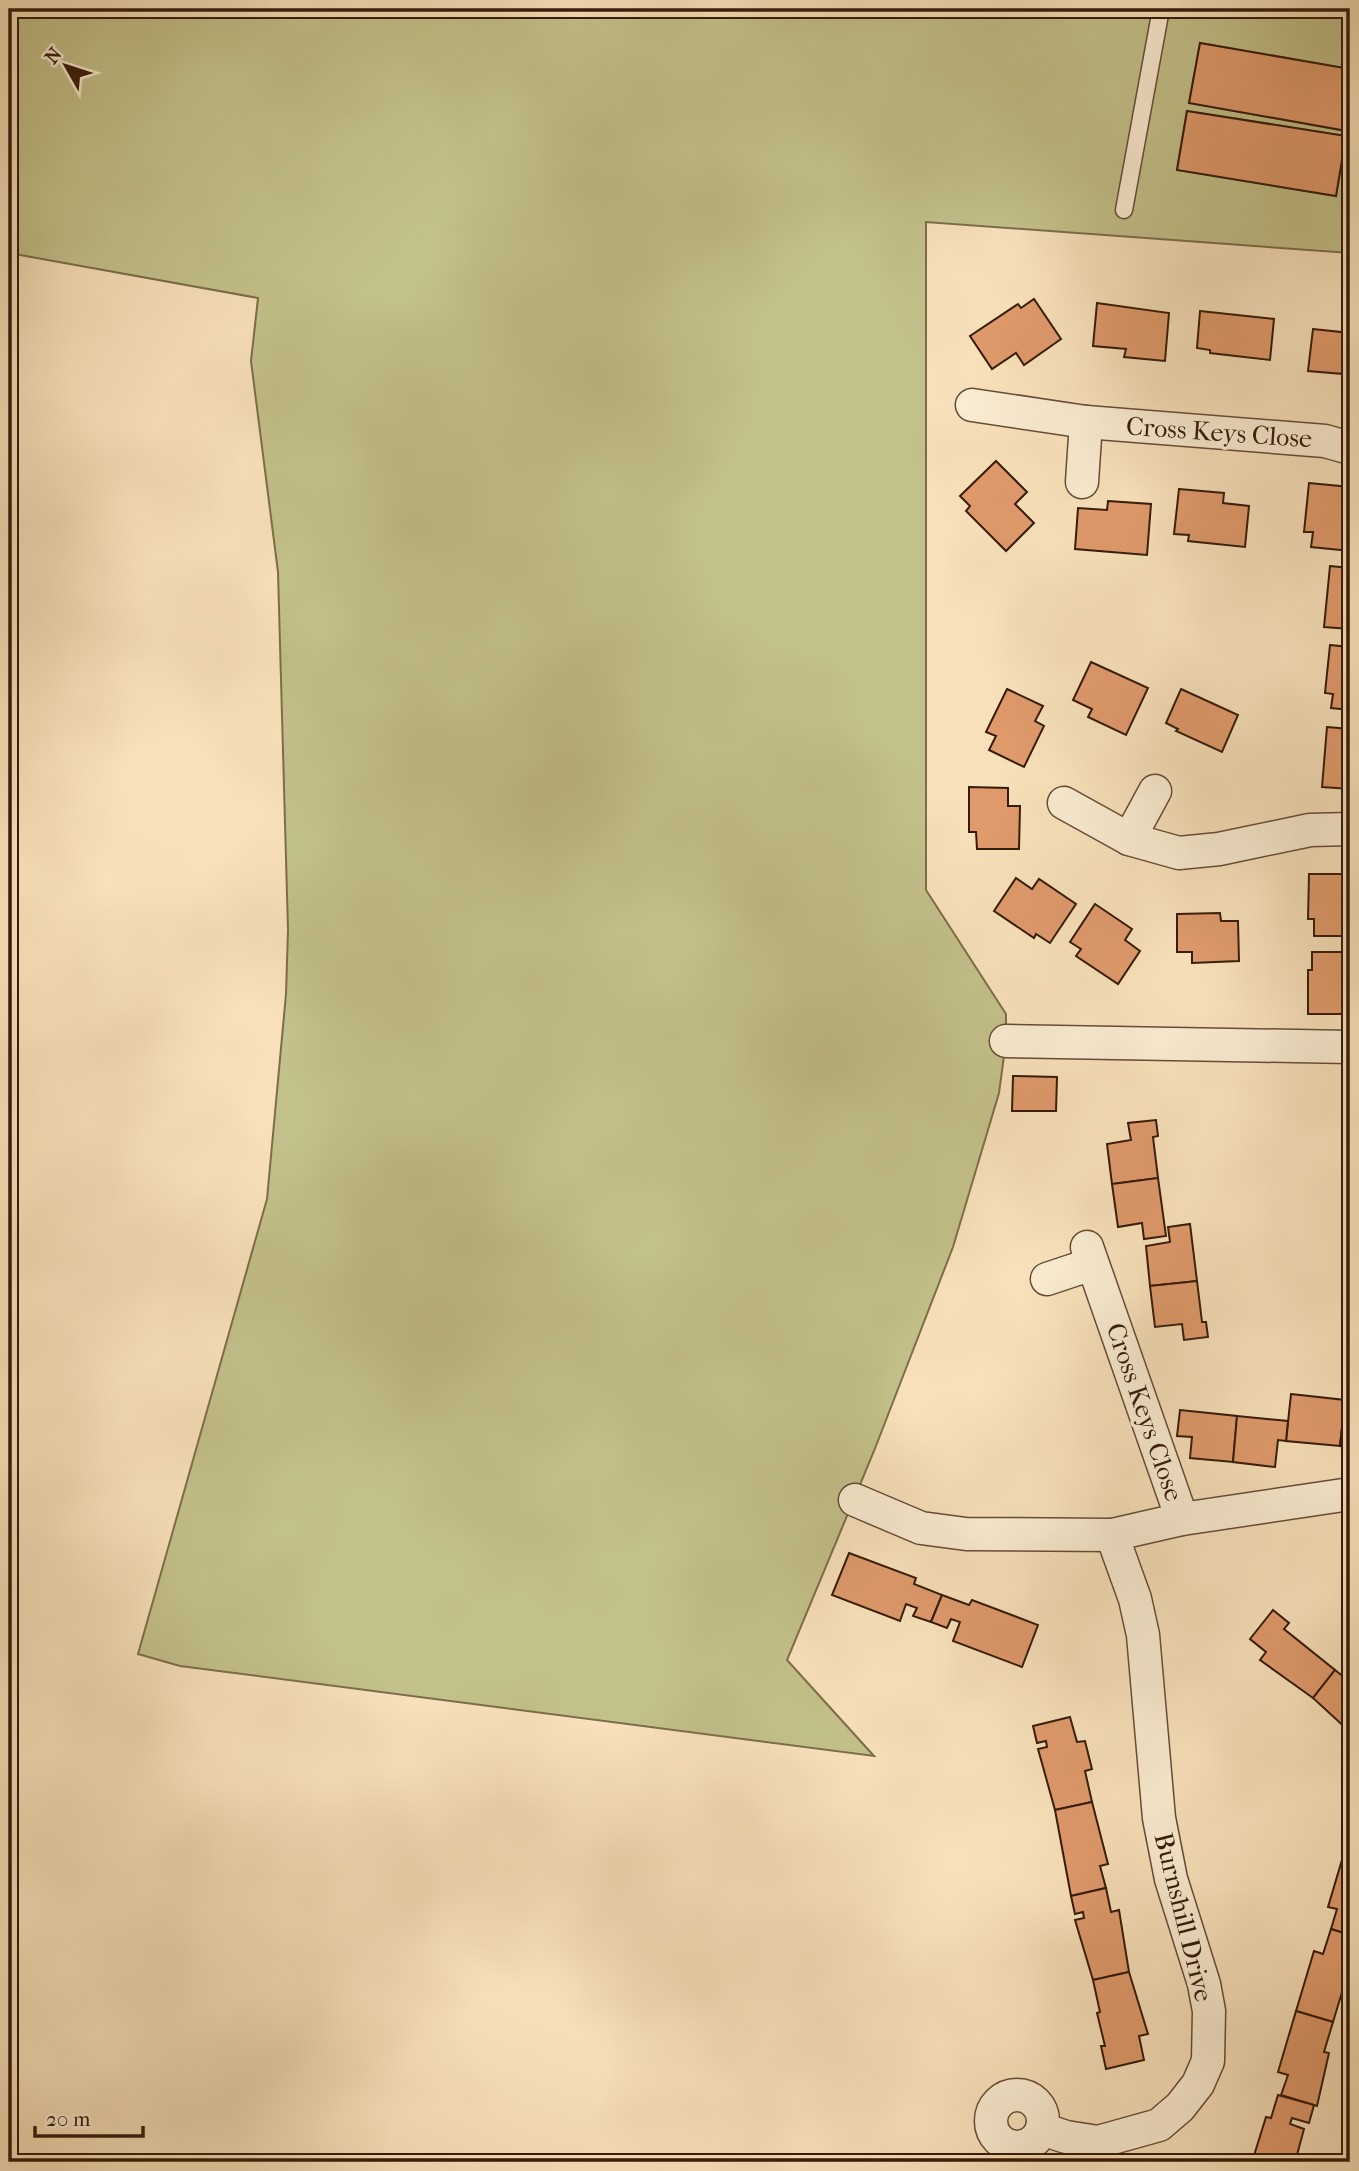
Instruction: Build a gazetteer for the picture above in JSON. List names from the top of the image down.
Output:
{
  "streets": {
    "street": ["Cross Keys Close", "Burnshill Drive"]
  },
  "scale_bar": "20 m",
  "north": "top left"
}
